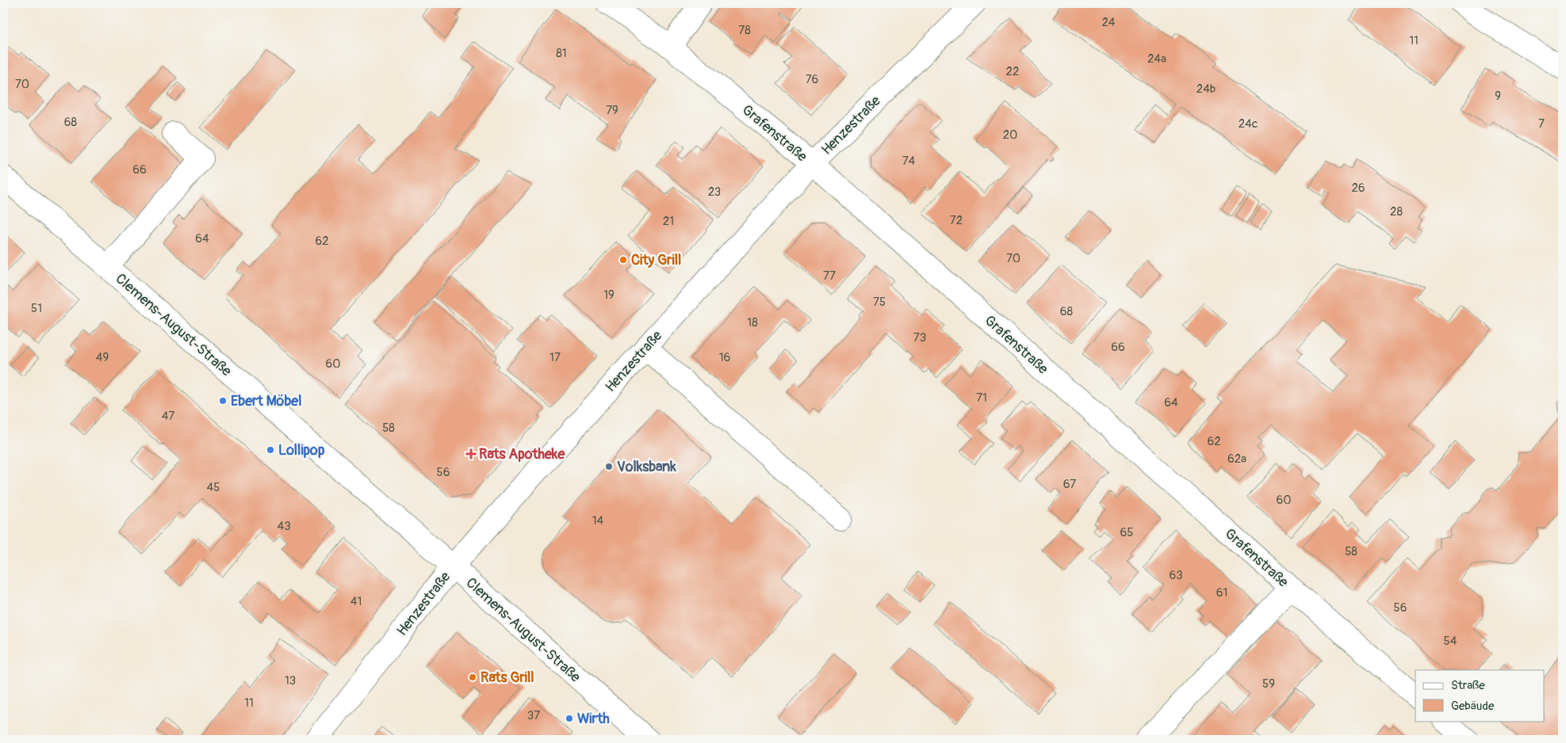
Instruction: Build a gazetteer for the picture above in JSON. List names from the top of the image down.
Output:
{
  "streets": {
    "street": ["Henzestraße", "Grafenstraße", "Clemens-August-Straße"]
  },
  "crossings": [
    ["Henzestraße", "Grafenstraße"],
    ["Henzestraße", "Clemens-August-Straße"]
  ],
  "places": {
    "other": [
      "City Grill",
      "Ebert Möbel",
      "Lollipop",
      "Volksbank",
      "Rats Grill",
      "Wirth"
    ],
    "health": ["Rats Apotheke"]
  },
  "house_numbers": [
    "24",
    "78",
    "11",
    "81",
    "24a",
    "22",
    "76",
    "70",
    "24b",
    "9",
    "79",
    "68",
    "24c",
    "7",
    "20",
    "74",
    "66",
    "26",
    "23",
    "28",
    "72",
    "21",
    "64",
    "62",
    "70",
    "77",
    "19",
    "75",
    "51",
    "68",
    "18",
    "73",
    "66",
    "49",
    "17",
    "16",
    "60",
    "71",
    "64",
    "47",
    "58",
    "62",
    "62a",
    "56",
    "67",
    "45",
    "60",
    "14",
    "43",
    "65",
    "58",
    "63",
    "61",
    "41",
    "56",
    "54",
    "13",
    "59",
    "11",
    "37"
  ],
  "legend": ["Straße", "Gebäude"]
}
